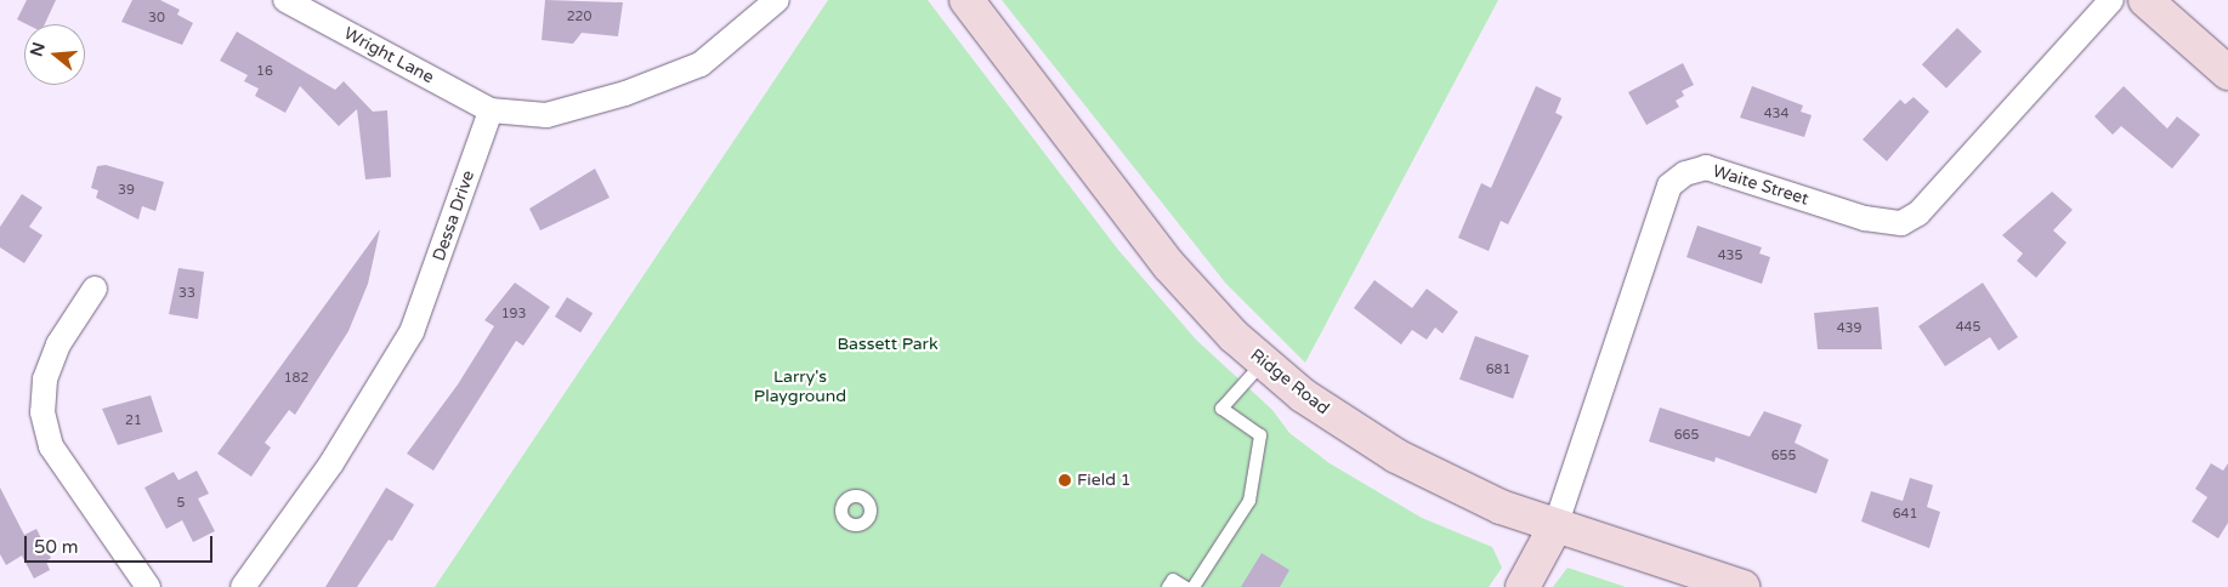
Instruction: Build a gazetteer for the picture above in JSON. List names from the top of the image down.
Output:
{
  "streets": {
    "main road": ["Waite Street", "Ridge Road"],
    "street": ["Wright Lane", "Dessa Drive"]
  },
  "crossings": [
    ["Wright Lane", "Dessa Drive"],
    ["Waite Street", "Ridge Road"]
  ],
  "parks": ["Bassett Park", "Larry's Playground"],
  "places": ["Field 1"],
  "house_numbers": [
    "220",
    "30",
    "16",
    "434",
    "39",
    "435",
    "33",
    "193",
    "445",
    "439",
    "681",
    "182",
    "21",
    "665",
    "655",
    "5",
    "641"
  ],
  "scale_bar": "50 m",
  "north": "left"
}
